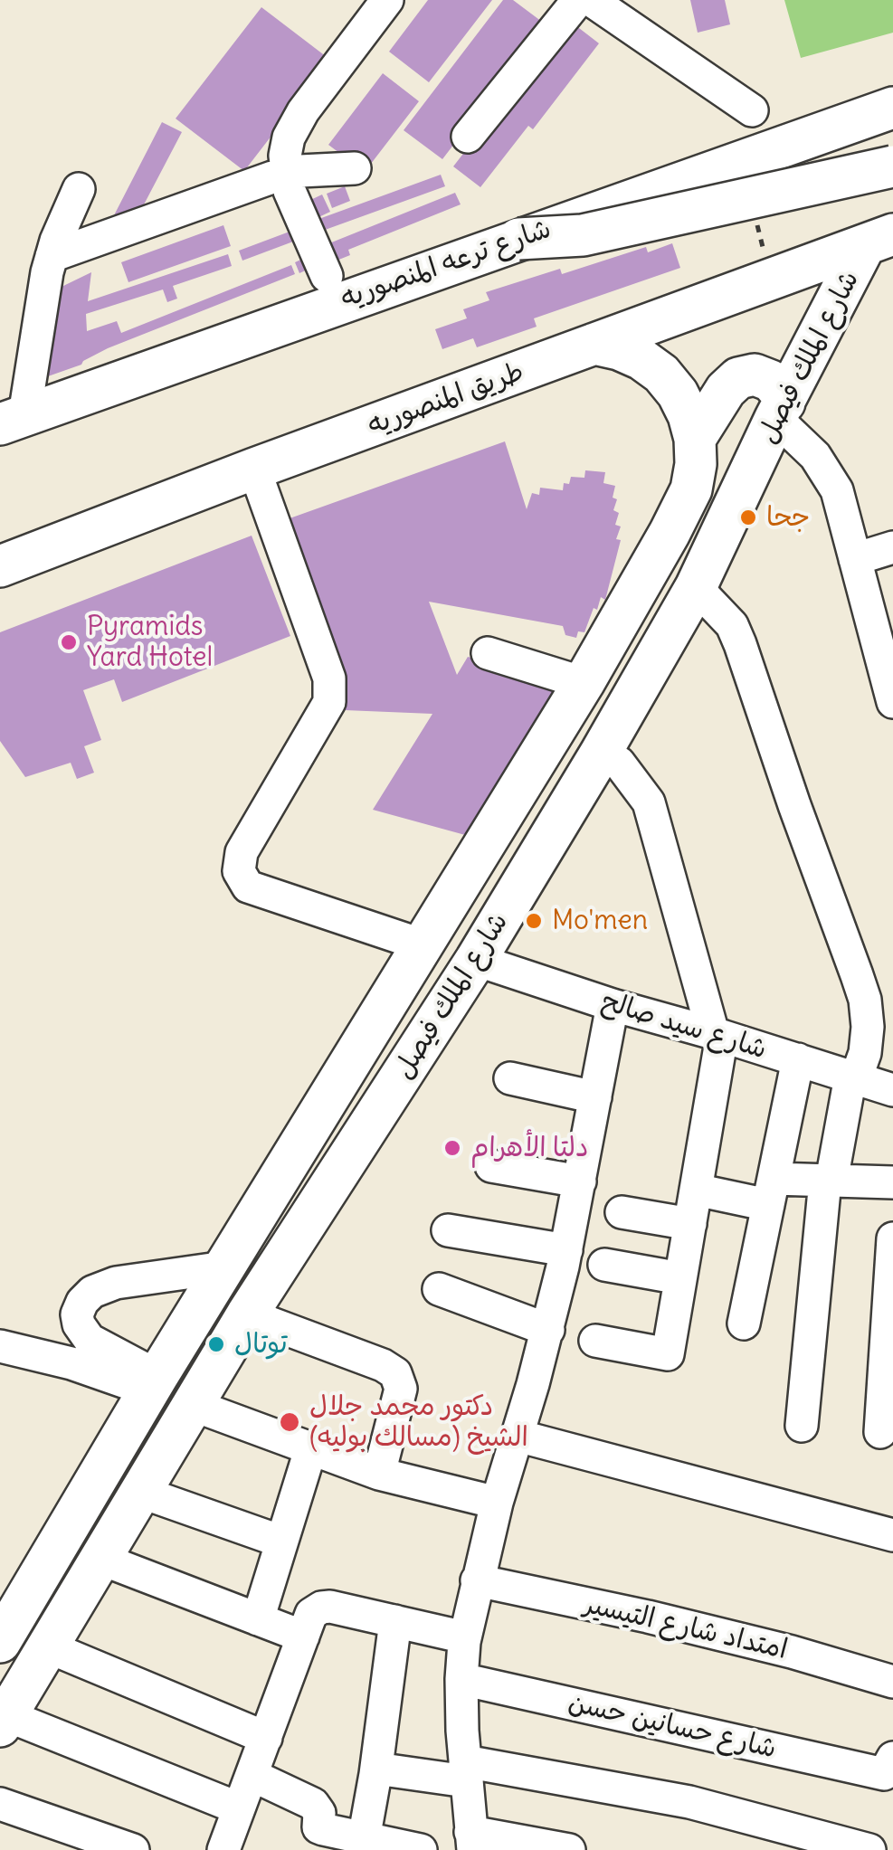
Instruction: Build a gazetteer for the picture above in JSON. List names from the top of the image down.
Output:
{
  "streets": {
    "main road": ["شارع ترعه المنصوريه", "شارع الملك فيصل", "طريق المنصوريه"],
    "street": ["شارع سيد صالح", "امتداد شارع التيسير", "شارع حسانين حسن"]
  },
  "crossings": [
    ["شارع الملك فيصل", "طريق المنصوريه"],
    ["شارع الملك فيصل", "شارع سيد صالح"]
  ],
  "places": [
    "جحا",
    "Pyramids Yard Hotel",
    "Mo'men",
    "دلتا الأهرام",
    "توتال",
    "دكتور محمد جلال الشيخ (مسالك بوليه)"
  ]
}
